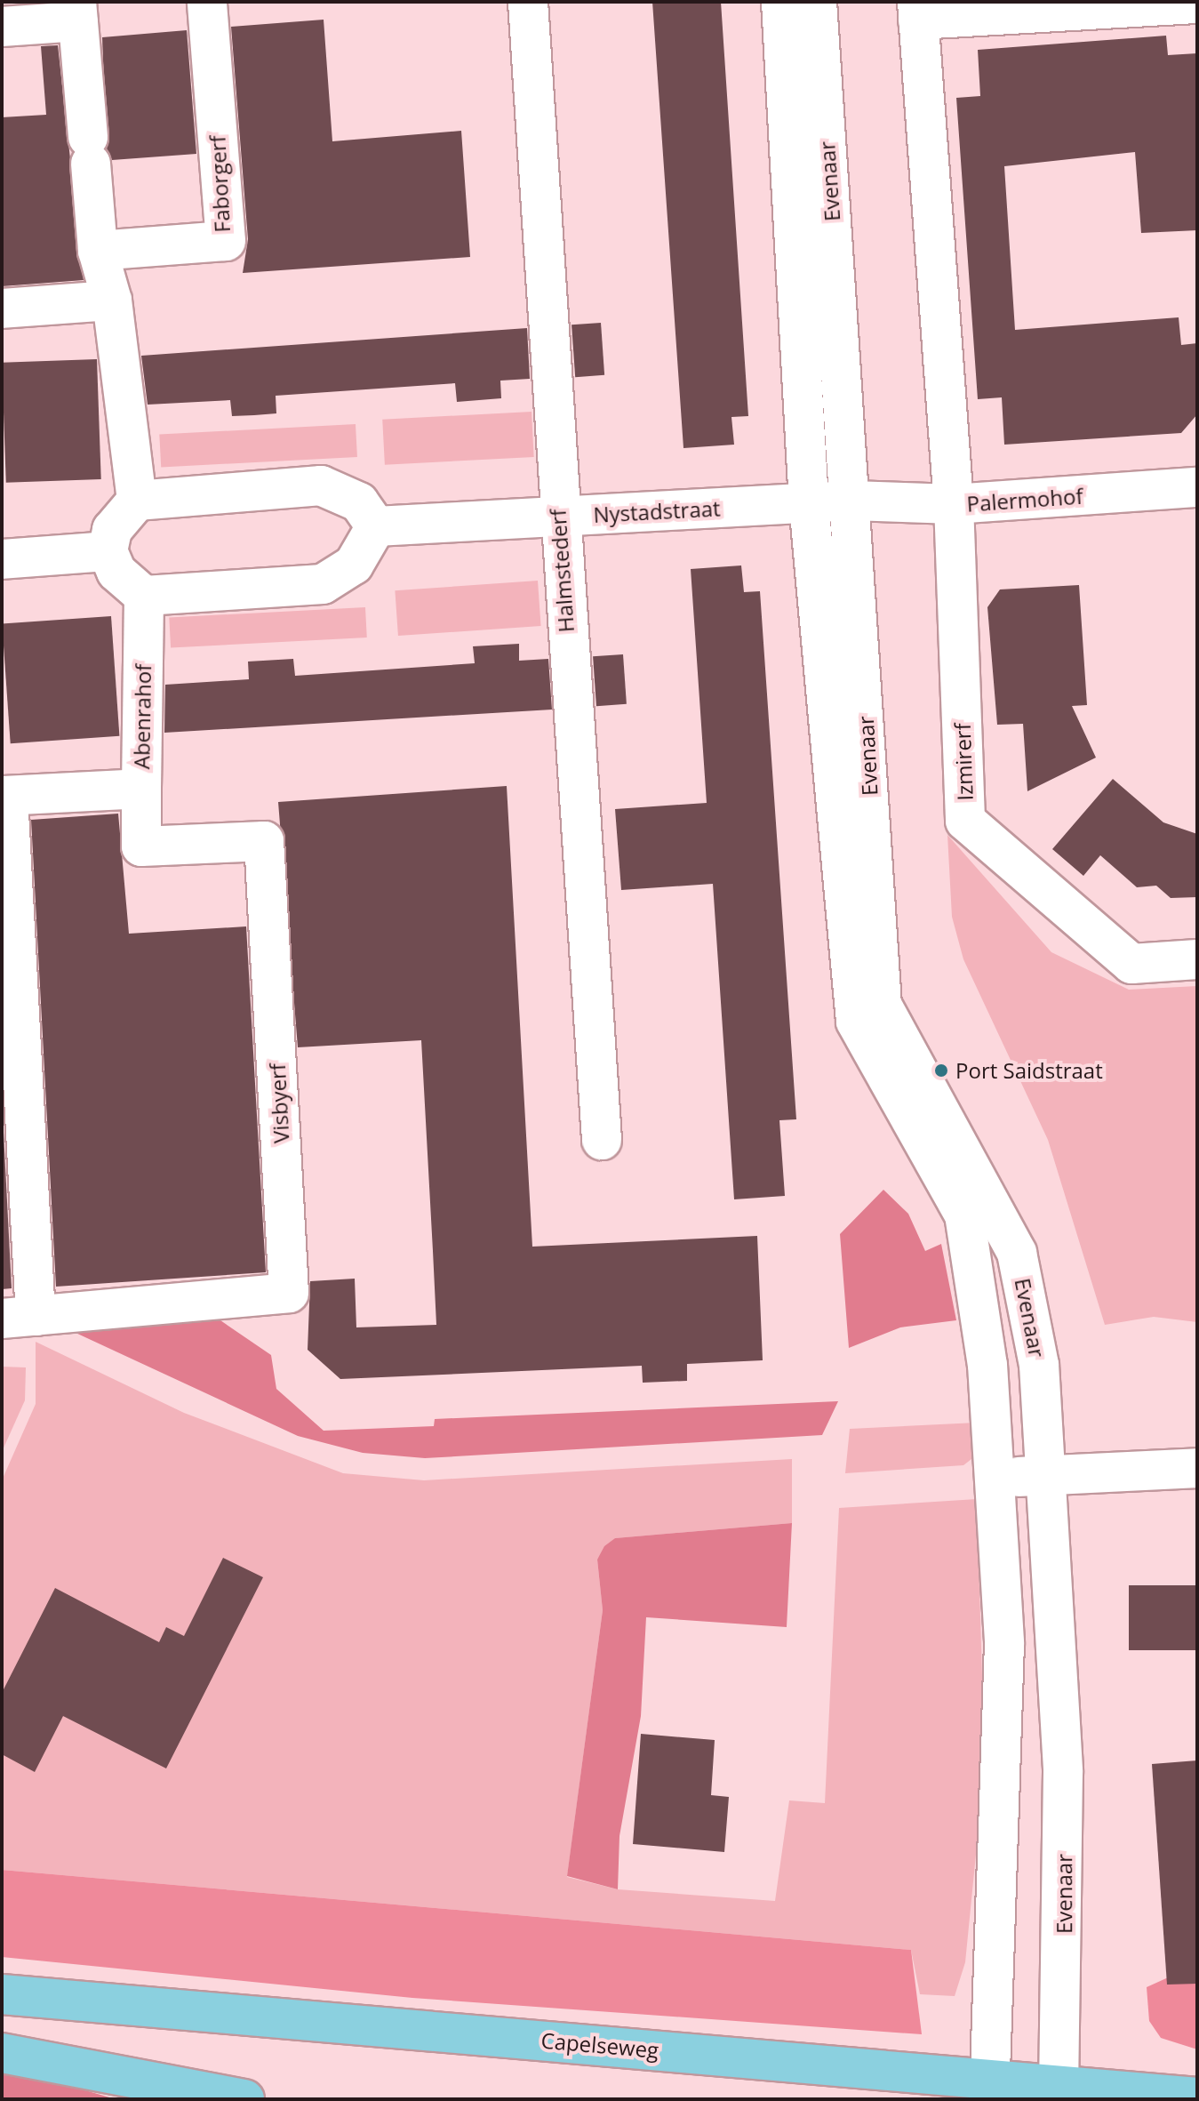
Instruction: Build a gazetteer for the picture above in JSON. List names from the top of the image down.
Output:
{
  "streets": {
    "main road": ["Capelseweg"],
    "street": [
      "Evenaar",
      "Faborgerf",
      "Palermohof",
      "Nystadstraat",
      "Halmstederf",
      "Abenrahof",
      "Izmirerf",
      "Visbyerf"
    ]
  },
  "crossings": [
    ["Evenaar", "Palermohof"],
    ["Evenaar", "Nystadstraat"],
    ["Evenaar", "Capelseweg"],
    ["Palermohof", "Nystadstraat"],
    ["Palermohof", "Izmirerf"],
    ["Nystadstraat", "Halmstederf"],
    ["Abenrahof", "Visbyerf"]
  ],
  "places": ["Port Saidstraat"]
}
